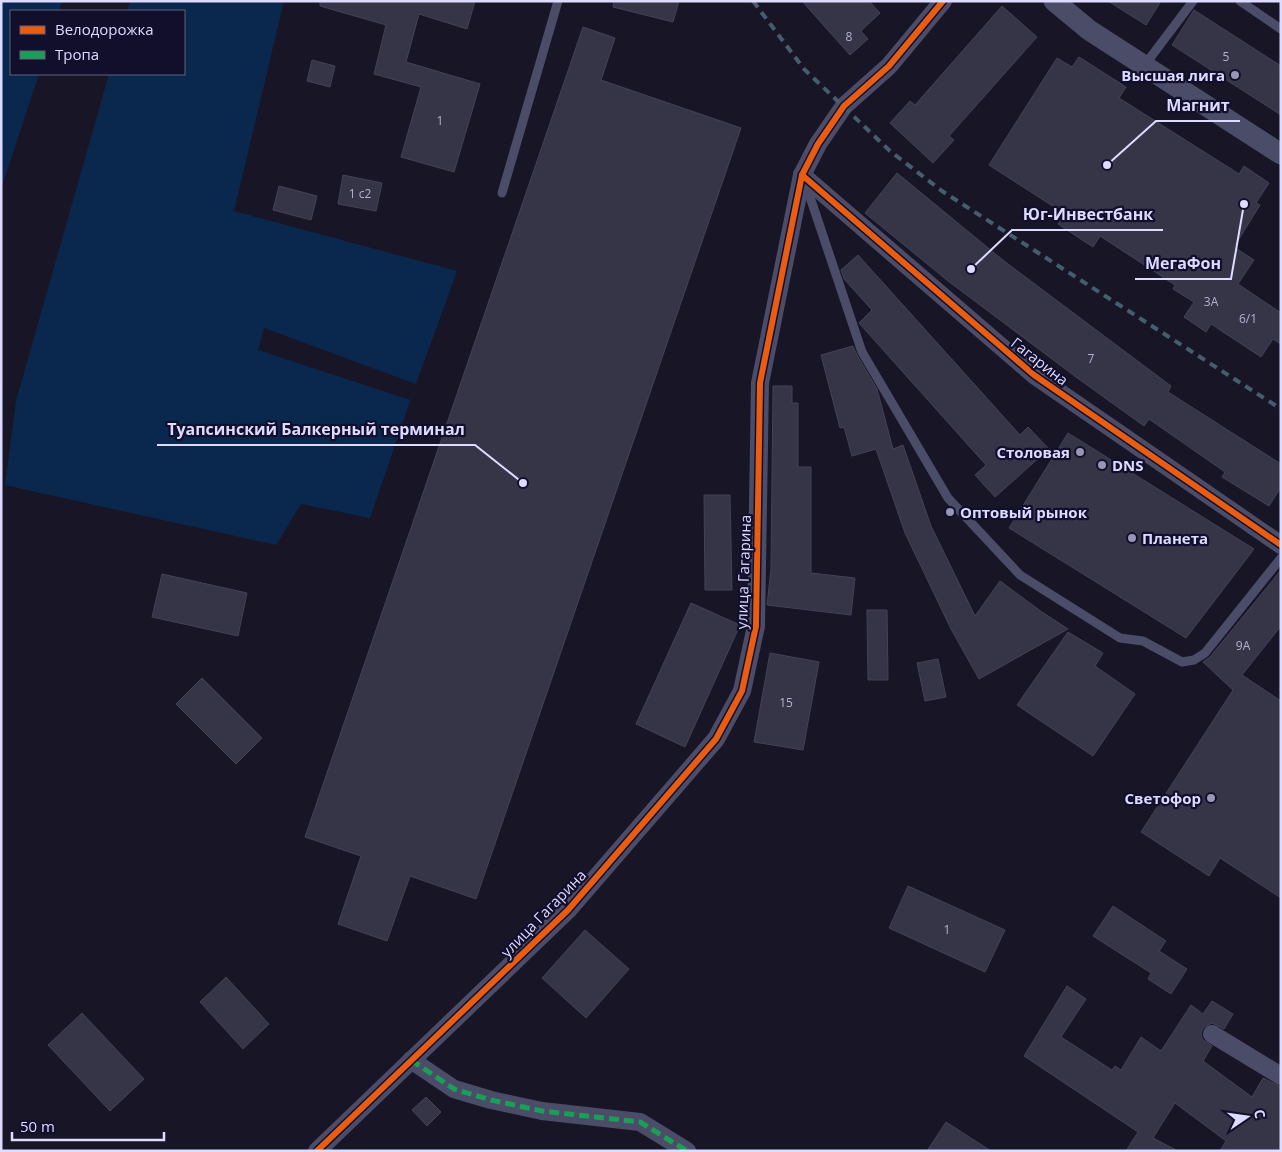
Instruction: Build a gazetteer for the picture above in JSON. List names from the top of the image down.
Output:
{
  "streets": {
    "street": ["Гагарина", "улица Гагарина"]
  },
  "crossings": [
    ["Гагарина", "улица Гагарина"]
  ],
  "places": [
    "Высшая лига",
    "Магнит",
    "МегаФон",
    "Юг-Инвестбанк",
    "Столовая",
    "DNS",
    "Туапсинский Балкерный терминал",
    "Оптовый рынок",
    "Планета",
    "Светофор"
  ],
  "house_numbers": [
    "8",
    "5",
    "1",
    "1 с2",
    "3А",
    "6/1",
    "7",
    "9А",
    "15",
    "1"
  ],
  "legend": ["Велодорожка", "Тропа"],
  "scale_bar": "50 m",
  "north": "right"
}
